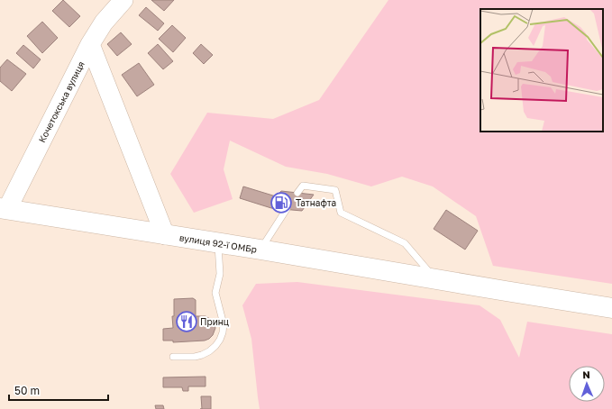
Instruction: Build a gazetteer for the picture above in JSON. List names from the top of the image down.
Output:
{
  "streets": {
    "highway": ["вулиця 92-ї ОМБр"],
    "main road": ["Кочетокська вулиця"]
  },
  "crossings": [
    ["Кочетокська вулиця", "вулиця 92-ї ОМБр"]
  ],
  "places": {
    "fuel station": ["Татнафта"],
    "restaurant": ["Принц"]
  },
  "scale_bar": "50 m",
  "north": "top"
}
